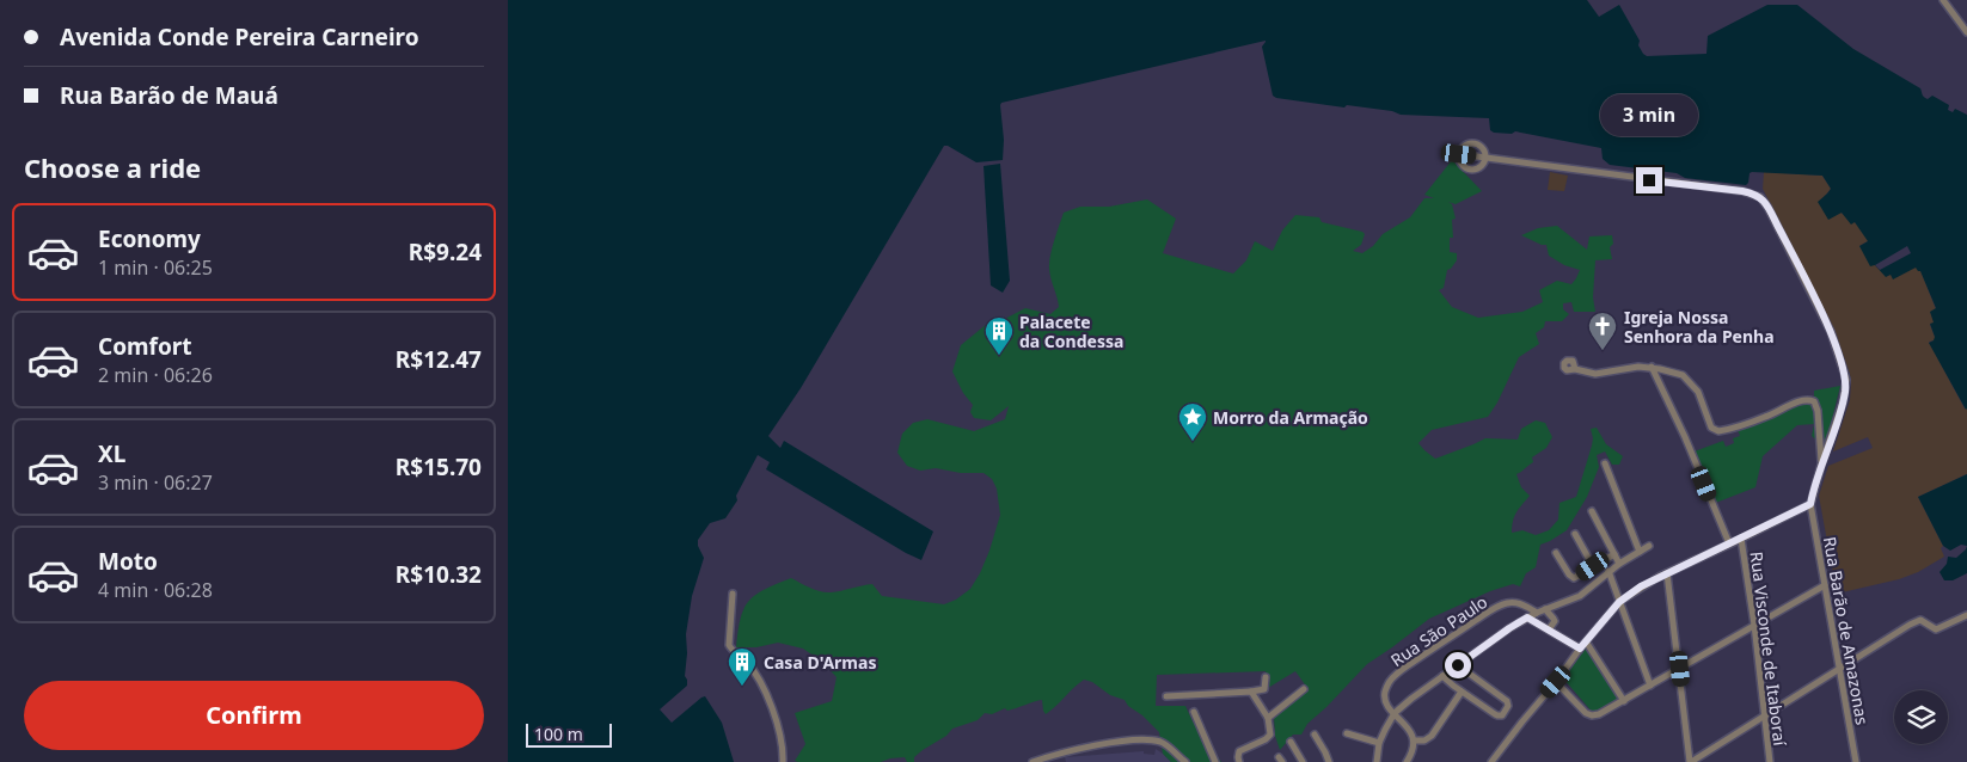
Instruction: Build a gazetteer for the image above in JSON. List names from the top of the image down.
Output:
{
  "streets": {
    "street": ["Rua São Paulo", "Rua Barão de Amazonas", "Rua Visconde de Itaboraí"]
  },
  "places": {
    "church": ["Igreja Nossa Senhora da Penha"],
    "building": ["Palacete da Condessa", "Casa D'Armas"],
    "place": ["Morro da Armação"]
  },
  "scale_bar": "100 m",
  "page": {
    "banner": ["Avenida Conde Pereira Carneiro", "Rua Barão de Mauá"],
    "bubble": "3 min",
    "heading": "Choose a ride",
    "list": [
      {
        "name": "Economy",
        "note": "1 min · 06:25",
        "value": "R$9.24"
      },
      {
        "name": "Comfort",
        "note": "2 min · 06:26",
        "value": "R$12.47"
      },
      {
        "name": "XL",
        "note": "3 min · 06:27",
        "value": "R$15.70"
      },
      {
        "name": "Moto",
        "note": "4 min · 06:28",
        "value": "R$10.32"
      }
    ],
    "buttons": "Confirm",
    "scale": "100 m"
  }
}
